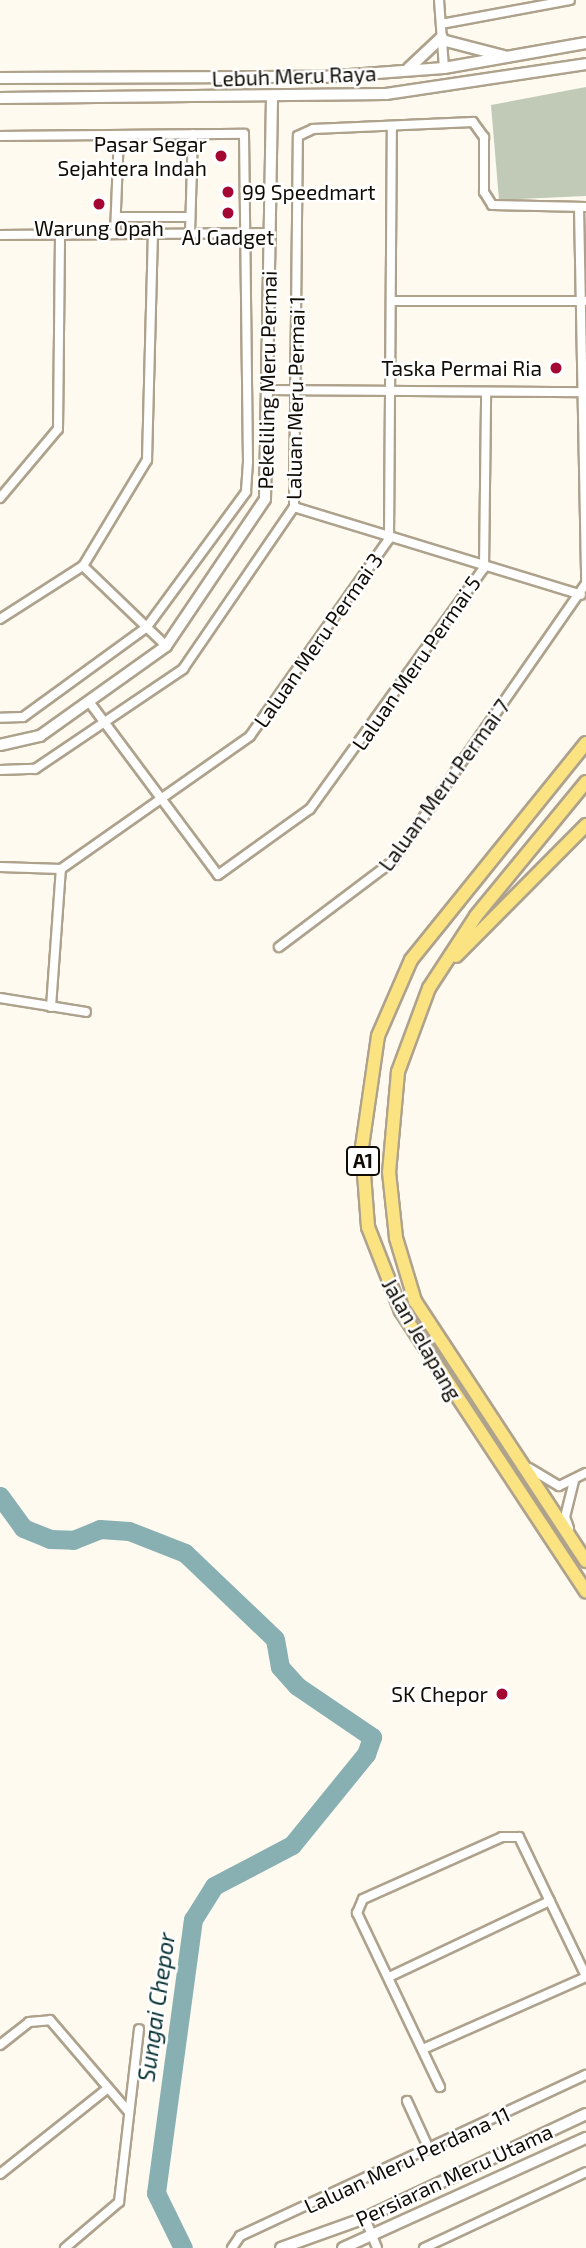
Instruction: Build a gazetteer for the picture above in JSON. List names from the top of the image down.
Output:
{
  "streets": {
    "main road": ["A1", "Jalan Jelapang"],
    "street": [
      "Lebuh Meru Raya",
      "Pekeliling Meru Permai",
      "Laluan Meru Permai 1",
      "Laluan Meru Permai 3",
      "Laluan Meru Permai 5",
      "Laluan Meru Permai 7",
      "Laluan Meru Perdana 11",
      "Persiaran Meru Utama"
    ]
  },
  "crossings": [
    ["Lebuh Meru Raya", "Pekeliling Meru Permai"],
    ["Laluan Meru Permai 1", "Laluan Meru Permai 3"],
    ["Laluan Meru Permai 3", "Laluan Meru Permai 5"]
  ],
  "water": ["Sungai Chepor"],
  "places": [
    "Pasar Segar Sejahtera Indah",
    "99 Speedmart",
    "Warung Opah",
    "AJ Gadget",
    "Taska Permai Ria",
    "SK Chepor"
  ]
}
